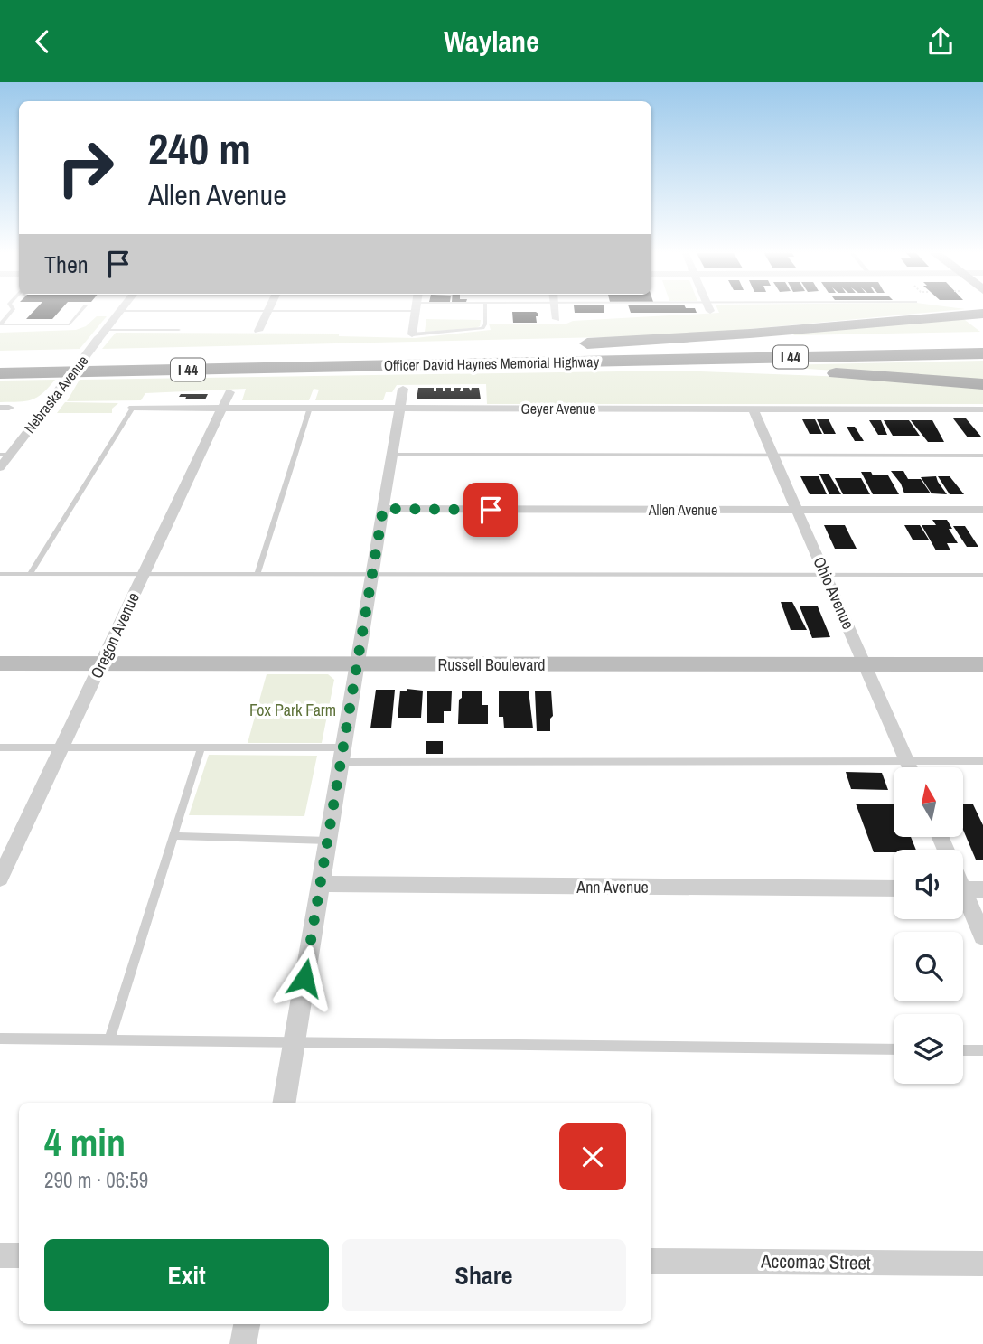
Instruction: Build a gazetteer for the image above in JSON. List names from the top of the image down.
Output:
{
  "streets": {
    "highway": ["I 44", "Officer David Haynes Memorial Highway"],
    "main road": ["Russell Boulevard"],
    "street": [
      "Nebraska Avenue",
      "Geyer Avenue",
      "Allen Avenue",
      "Ohio Avenue",
      "Oregon Avenue",
      "Ann Avenue",
      "Accomac Street"
    ]
  },
  "crossings": [
    ["Geyer Avenue", "Ohio Avenue"],
    ["Geyer Avenue", "Oregon Avenue"],
    ["Allen Avenue", "Ohio Avenue"],
    ["Ohio Avenue", "Russell Boulevard"],
    ["Oregon Avenue", "Russell Boulevard"]
  ],
  "parks": ["Fox Park Farm"],
  "north": "top",
  "page": {
    "header": "Waylane",
    "turn": ["240 m", "Allen Avenue"],
    "then": "Then",
    "heading": ["4 min", "290 m · 06:59"],
    "buttons": ["Exit", "Share"]
  }
}
